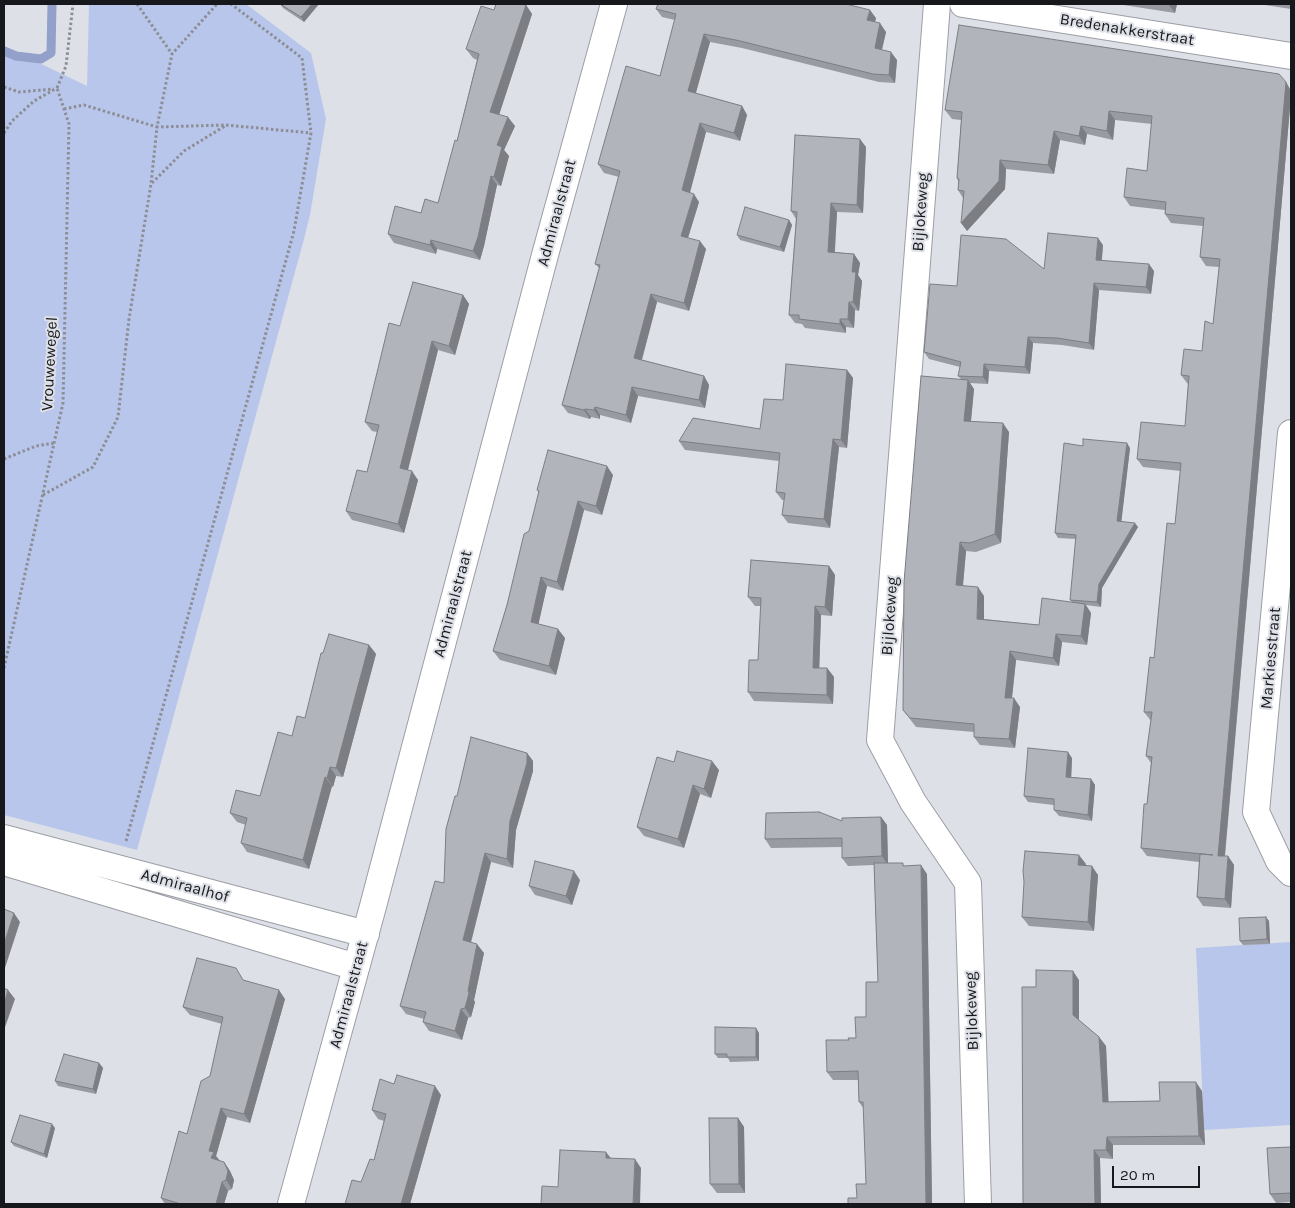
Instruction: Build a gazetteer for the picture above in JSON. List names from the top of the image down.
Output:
{
  "streets": {
    "street": [
      "Bredenakkerstraat",
      "Bijlokeweg",
      "Admiraalstraat",
      "Markiesstraat",
      "Admiraalhof"
    ],
    "path": ["Vrouwewegel"]
  },
  "crossings": [
    ["Admiraalstraat", "Admiraalhof"]
  ],
  "scale_bar": "20 m"
}
